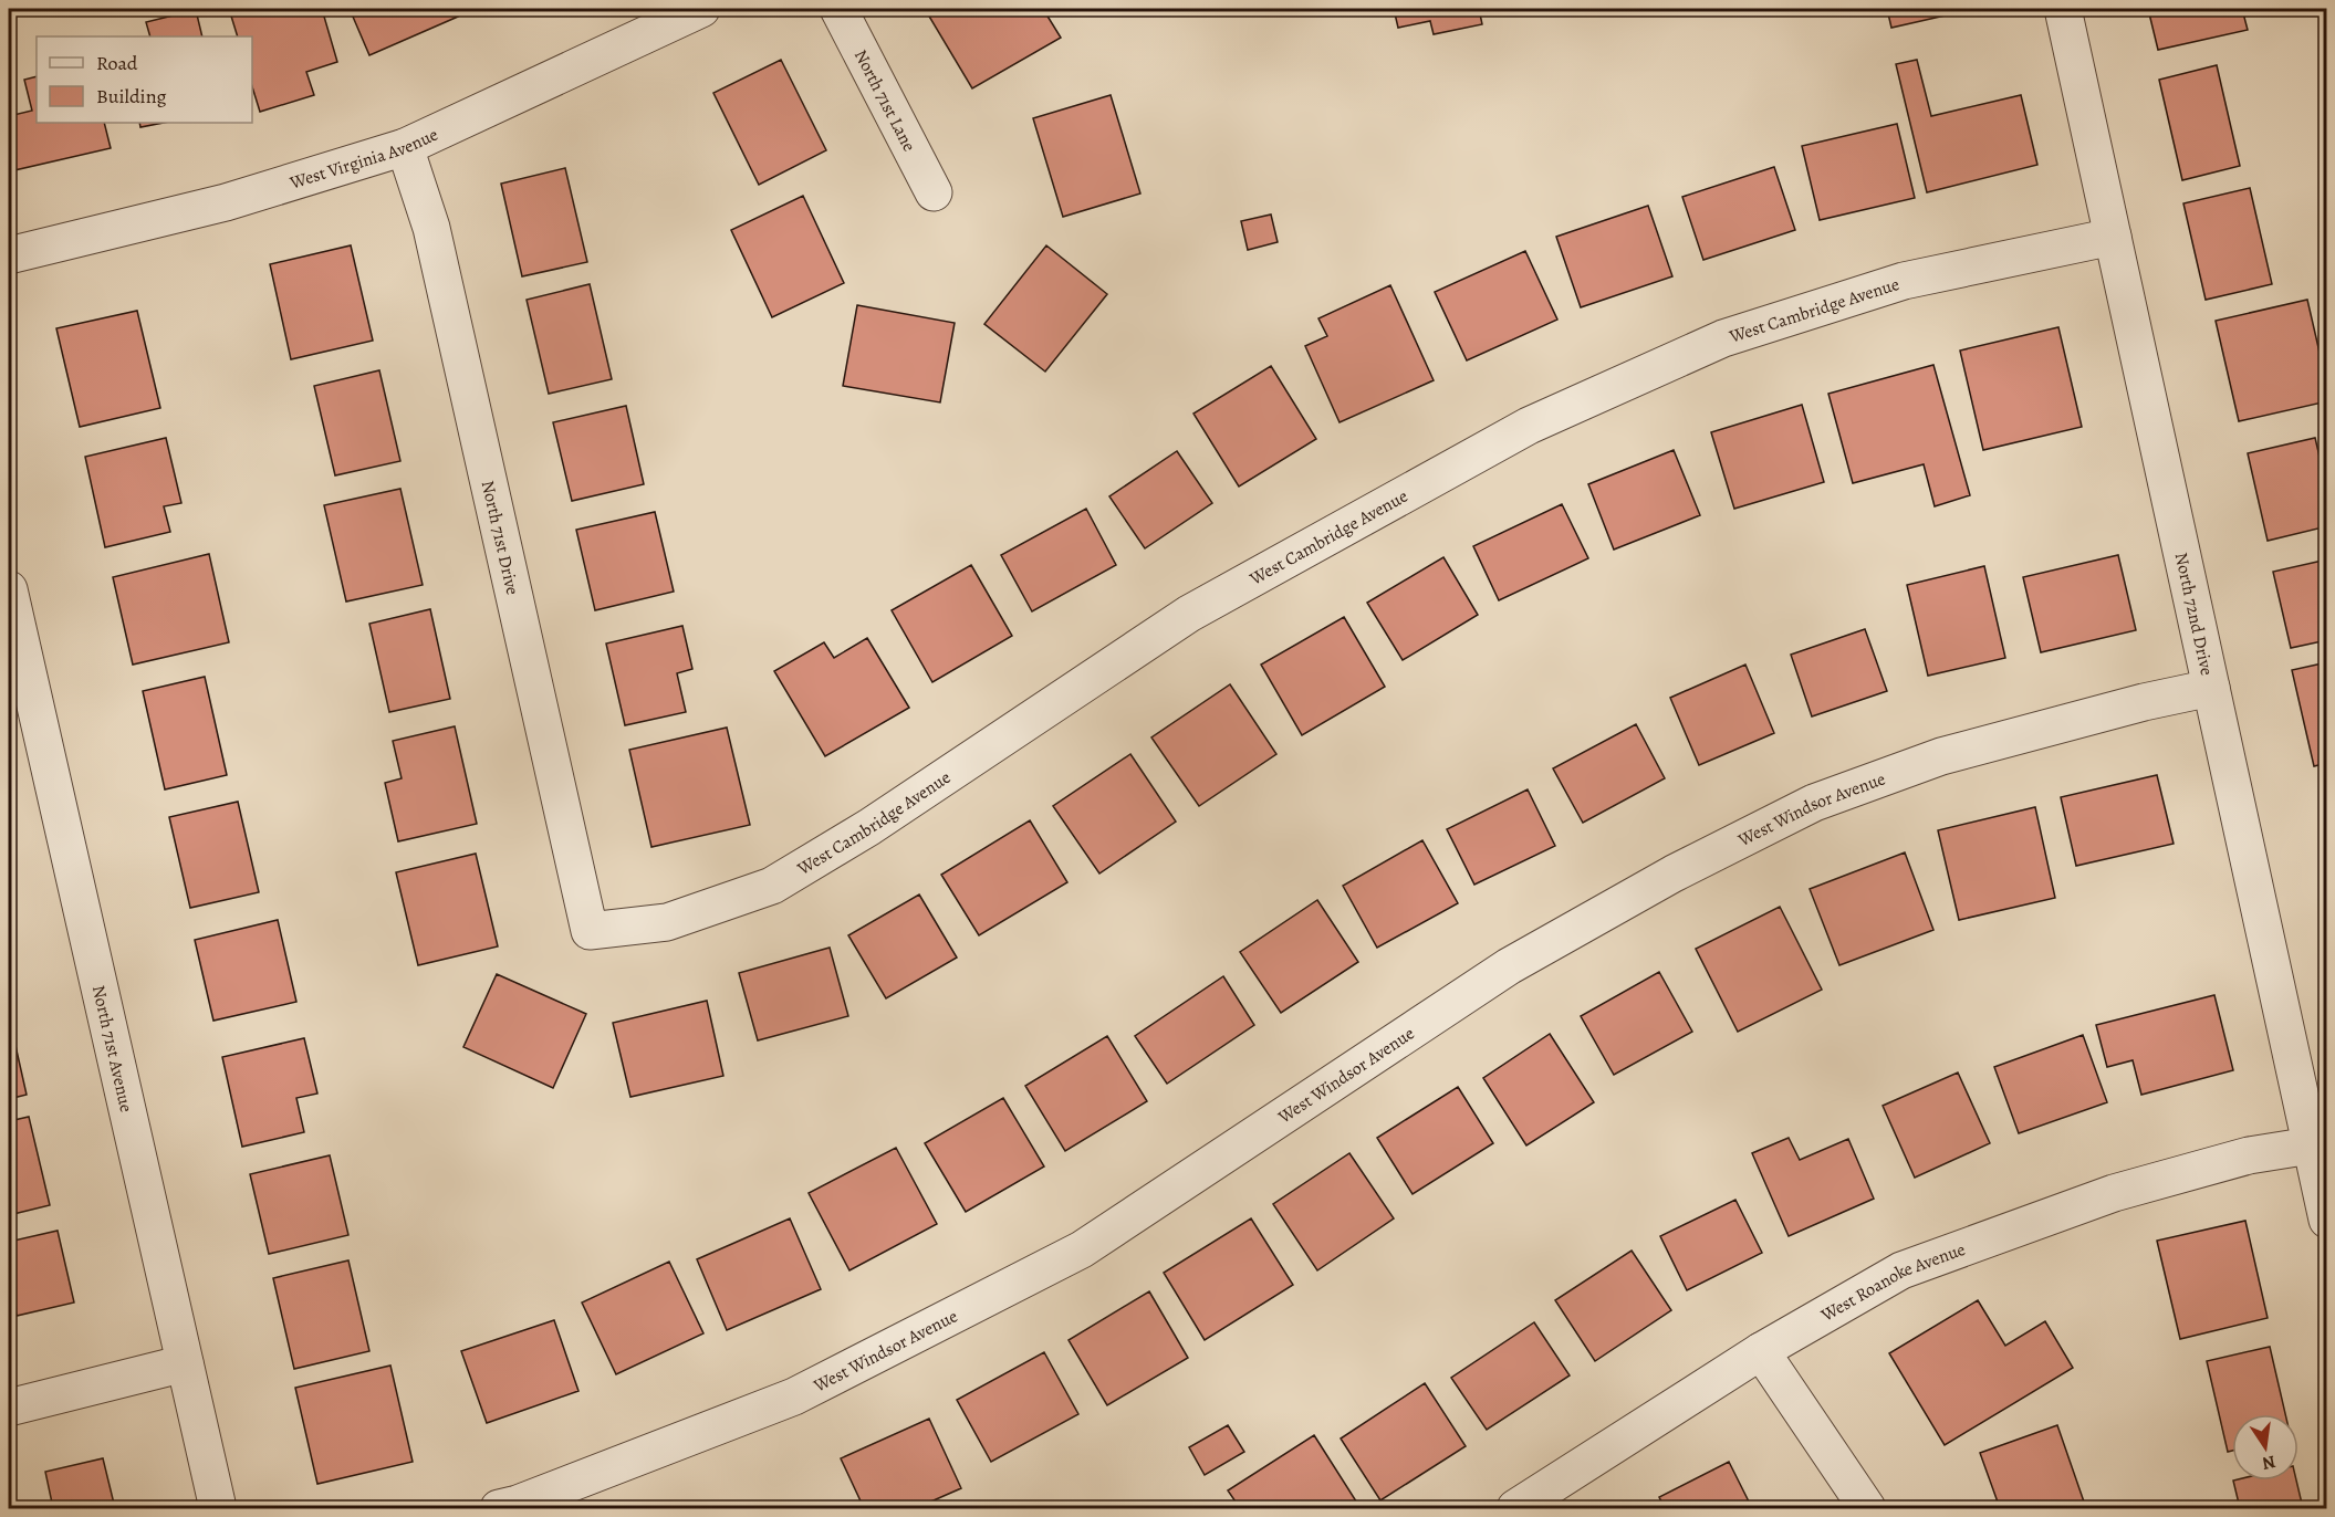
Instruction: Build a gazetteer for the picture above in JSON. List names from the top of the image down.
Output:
{
  "streets": {
    "street": [
      "North 71st Lane",
      "West Virginia Avenue",
      "West Cambridge Avenue",
      "North 71st Drive",
      "North 72nd Drive",
      "West Windsor Avenue",
      "North 71st Avenue",
      "West Roanoke Avenue"
    ]
  },
  "crossings": [
    ["West Virginia Avenue", "North 71st Drive"],
    ["West Cambridge Avenue", "North 71st Drive"],
    ["West Cambridge Avenue", "North 72nd Drive"],
    ["North 72nd Drive", "West Windsor Avenue"],
    ["North 72nd Drive", "West Roanoke Avenue"]
  ],
  "legend": ["Road", "Building"],
  "north": "bottom"
}
